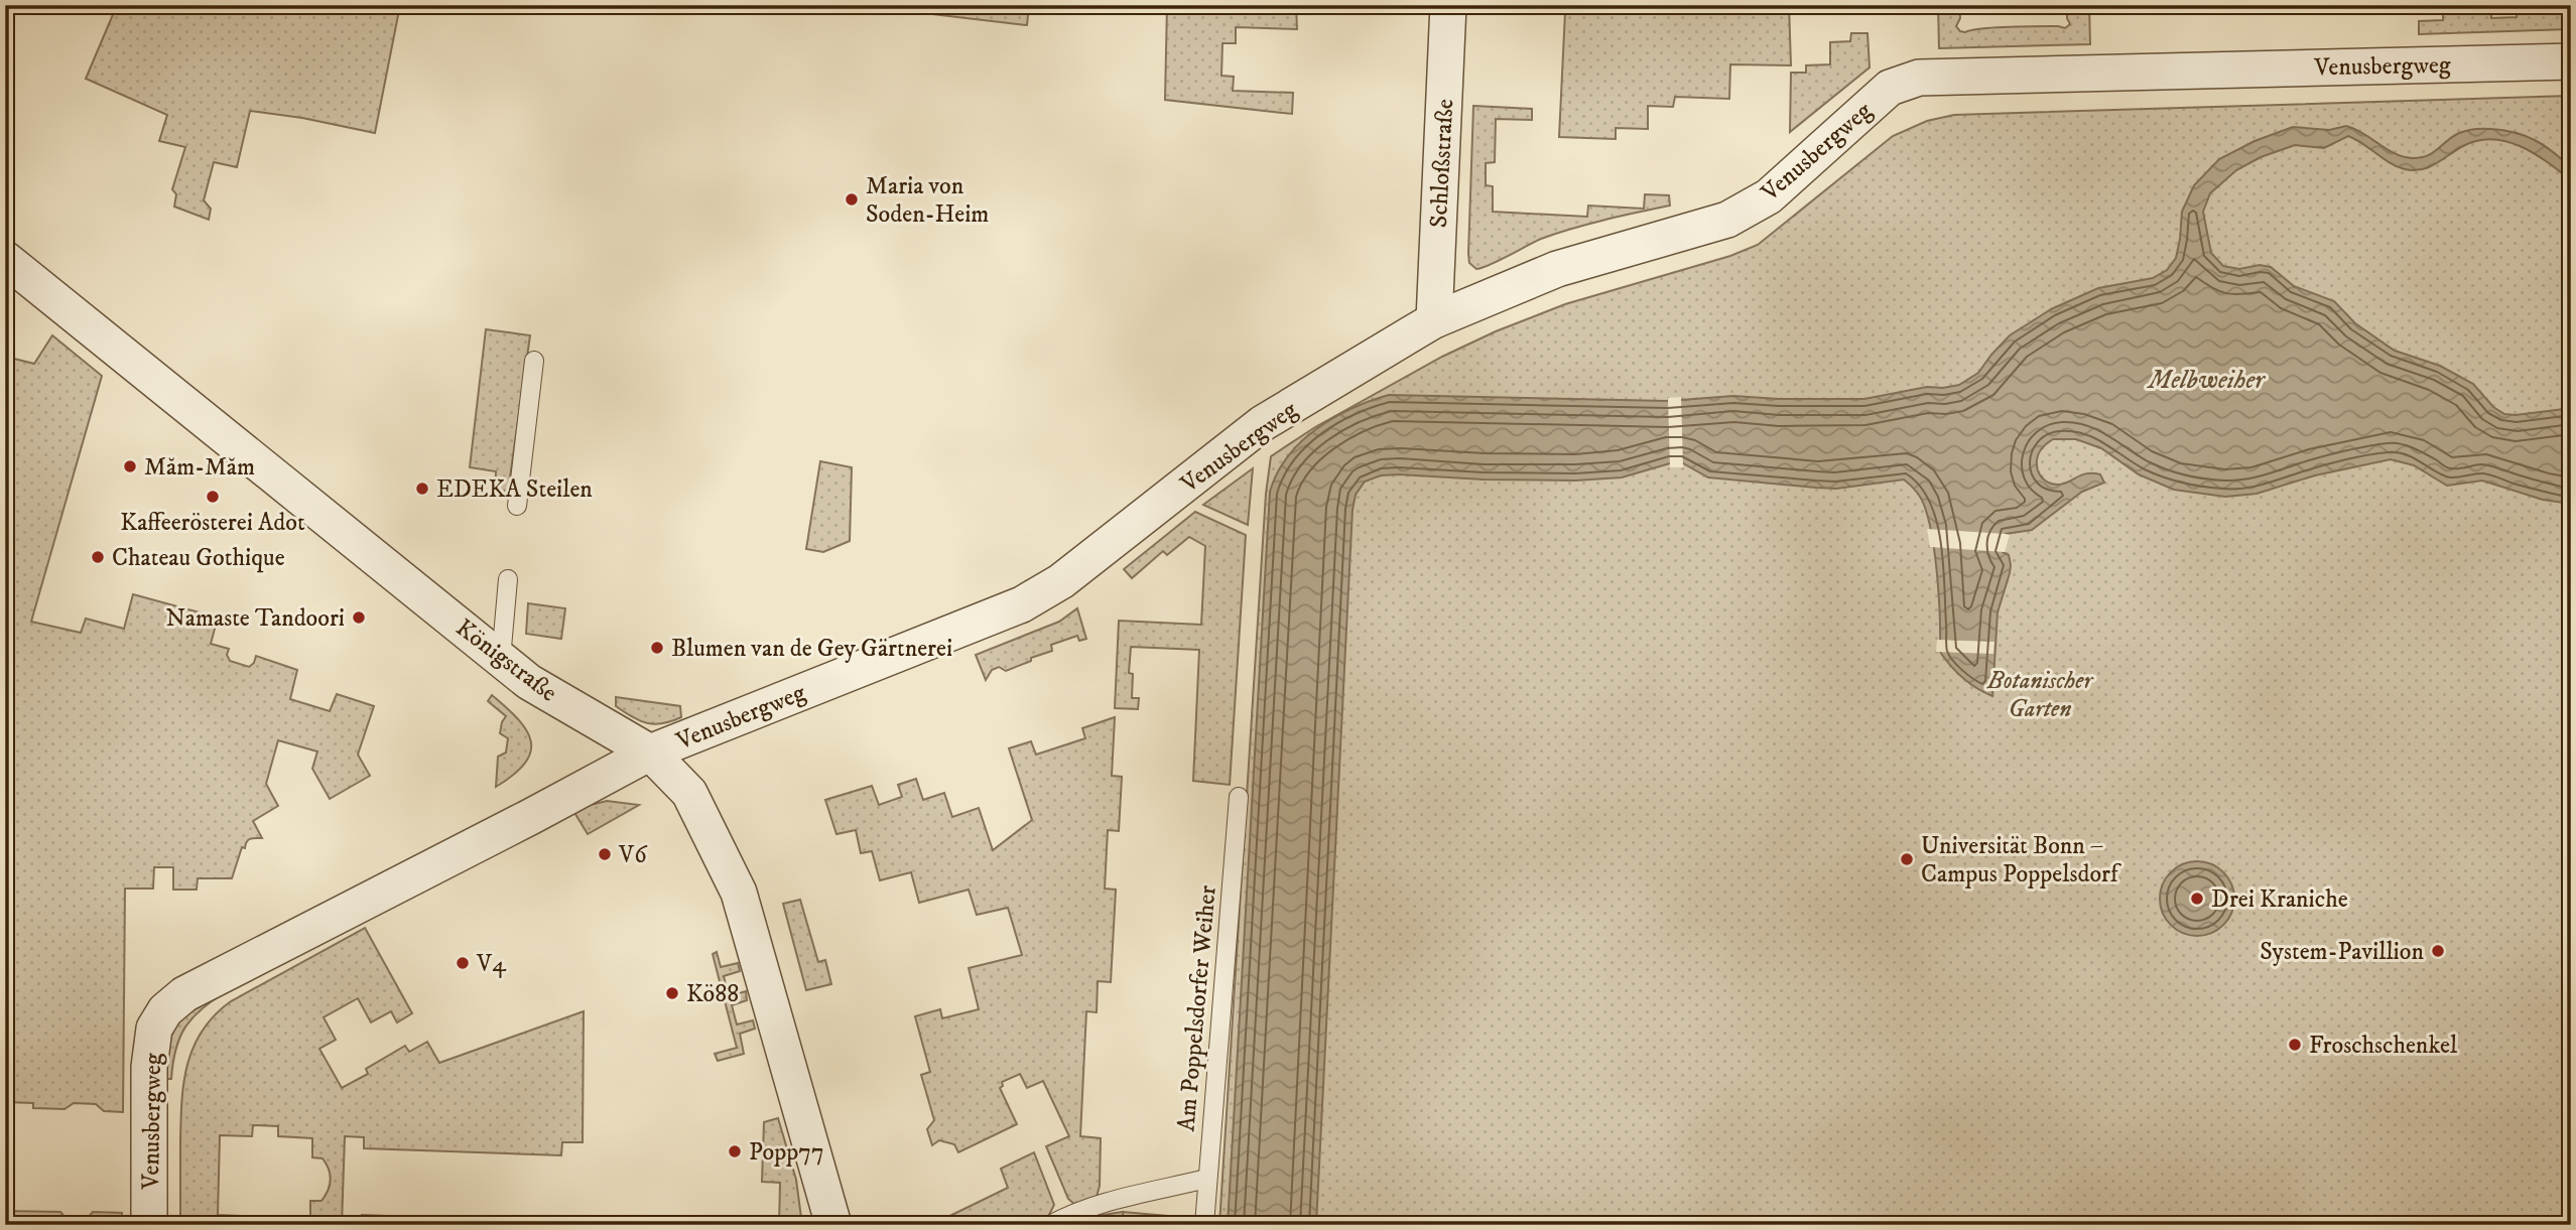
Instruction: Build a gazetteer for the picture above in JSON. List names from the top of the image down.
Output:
{
  "streets": {
    "street": ["Venusbergweg", "Schloßstraße", "Königstraße"],
    "lane": ["Am Poppelsdorfer Weiher"]
  },
  "crossings": [
    ["Venusbergweg", "Schloßstraße"],
    ["Venusbergweg", "Königstraße"]
  ],
  "water": ["Melbweiher"],
  "parks": ["Botanischer Garten"],
  "places": [
    "Maria von Soden-Heim",
    "Măm-Măm",
    "EDEKA Steilen",
    "Kaffeerösterei Adot",
    "Chateau Gothique",
    "Namaste Tandoori",
    "Blumen van de Gey Gärtnerei",
    "V6",
    "Universität Bonn – Campus Poppelsdorf",
    "Drei Kraniche",
    "System-Pavillion",
    "V4",
    "Kö88",
    "Froschschenkel",
    "Popp77"
  ]
}
